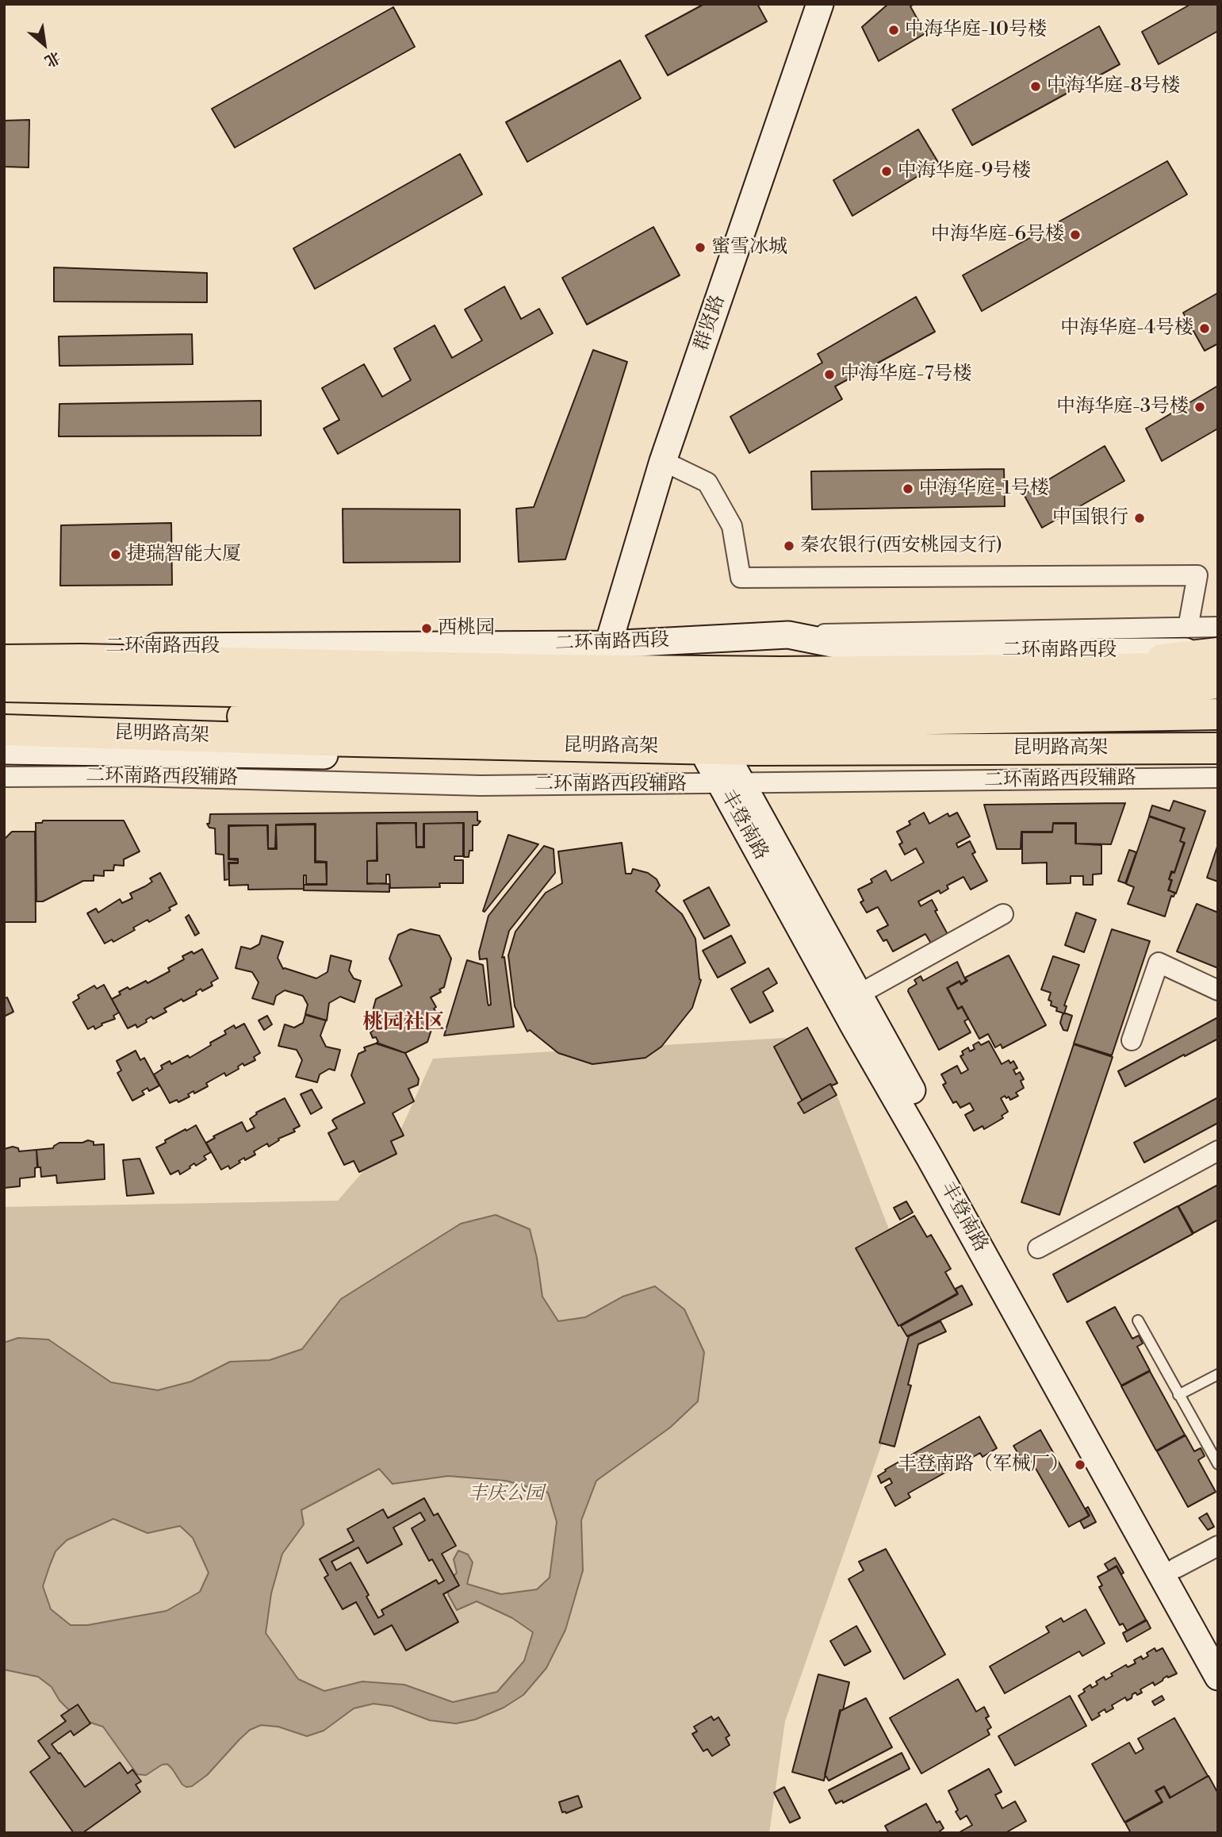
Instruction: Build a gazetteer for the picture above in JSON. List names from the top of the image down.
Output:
{
  "streets": {
    "highway": ["昆明路高架"],
    "street": [
      "群贤路",
      "二环南路西段",
      "二环南路西段辅路",
      "丰登南路"
    ]
  },
  "crossings": [
    ["群贤路", "二环南路西段"],
    ["二环南路西段辅路", "丰登南路"]
  ],
  "districts": ["桃园社区"],
  "parks": ["丰庆公园"],
  "places": [
    "中海华庭-10号楼",
    "中海华庭-8号楼",
    "中海华庭-9号楼",
    "中海华庭-6号楼",
    "蜜雪冰城",
    "中海华庭-4号楼",
    "中海华庭-7号楼",
    "中海华庭-3号楼",
    "中海华庭-1号楼",
    "中国银行",
    "秦农银行(西安桃园支行)",
    "捷瑞智能大厦",
    "西桃园",
    "丰登南路（军械厂）"
  ],
  "north": "bottom right"
}
